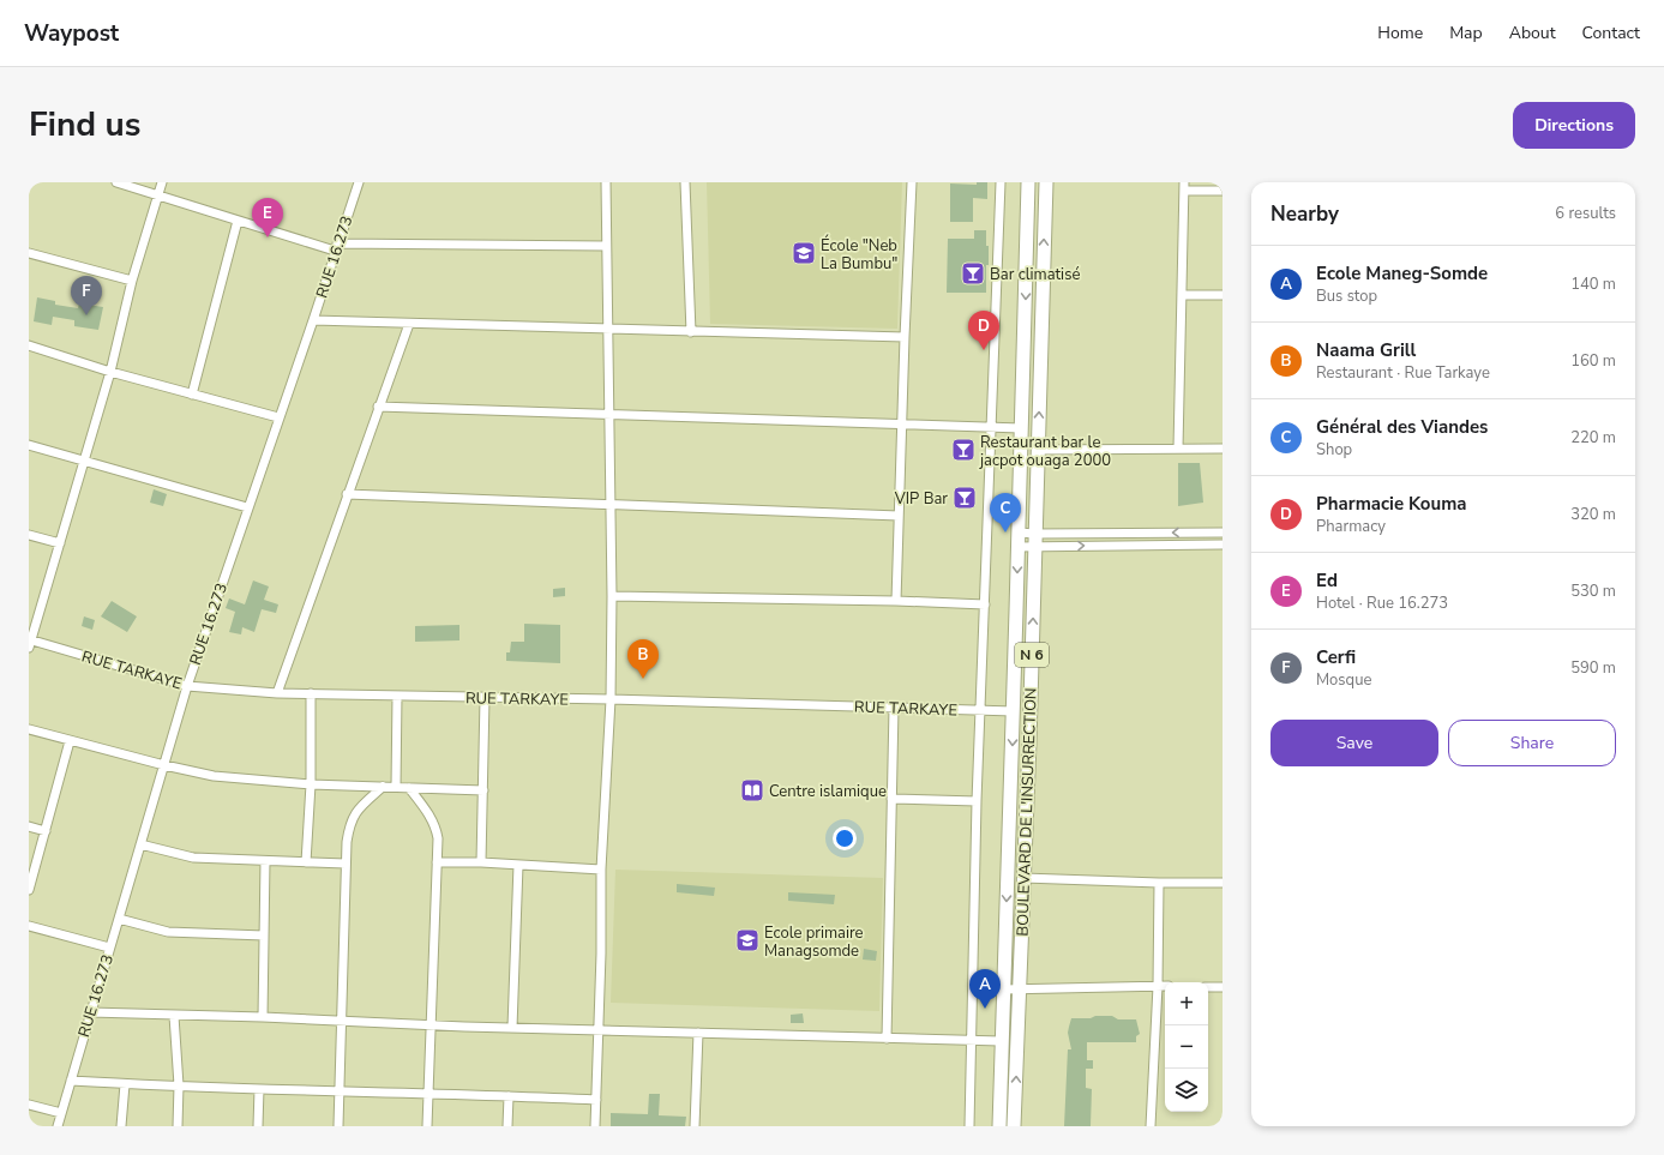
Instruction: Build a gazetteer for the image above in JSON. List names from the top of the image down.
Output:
{
  "streets": {
    "main road": ["N 6", "BOULEVARD DE L'INSURRECTION"],
    "street": ["RUE 16.273", "RUE TARKAYE"]
  },
  "crossings": [
    ["RUE 16.273", "RUE TARKAYE"],
    ["RUE TARKAYE", "BOULEVARD DE L'INSURRECTION"]
  ],
  "places": {
    "school or university": ["École \"Neb La Bumbu\"", "Ecole primaire Managsomde"],
    "bar": ["Bar climatisé", "Restaurant bar le jacpot ouaga 2000", "VIP Bar"],
    "library": ["Centre islamique"]
  },
  "page": {
    "header": "Waypost",
    "nav": [
      "Home",
      "Map",
      "About",
      "Contact"
    ],
    "title": "Find us",
    "buttons": [
      "Directions",
      ["Save", "Share"]
    ],
    "heading": ["Nearby", "6 results"],
    "pins": [
      "E",
      "F",
      "D",
      "C",
      "B",
      "A"
    ],
    "list": [
      {
        "mark": "A",
        "name": "Ecole Maneg-Somde",
        "note": "Bus stop",
        "value": "140 m"
      },
      {
        "mark": "B",
        "name": "Naama Grill",
        "note": "Restaurant · Rue Tarkaye",
        "value": "160 m"
      },
      {
        "mark": "C",
        "name": "Général des Viandes",
        "note": "Shop",
        "value": "220 m"
      },
      {
        "mark": "D",
        "name": "Pharmacie Kouma",
        "note": "Pharmacy",
        "value": "320 m"
      },
      {
        "mark": "E",
        "name": "Ed",
        "note": "Hotel · Rue 16.273",
        "value": "530 m"
      },
      {
        "mark": "F",
        "name": "Cerfi",
        "note": "Mosque",
        "value": "590 m"
      }
    ],
    "map_buttons": ["+", "−"]
  }
}
